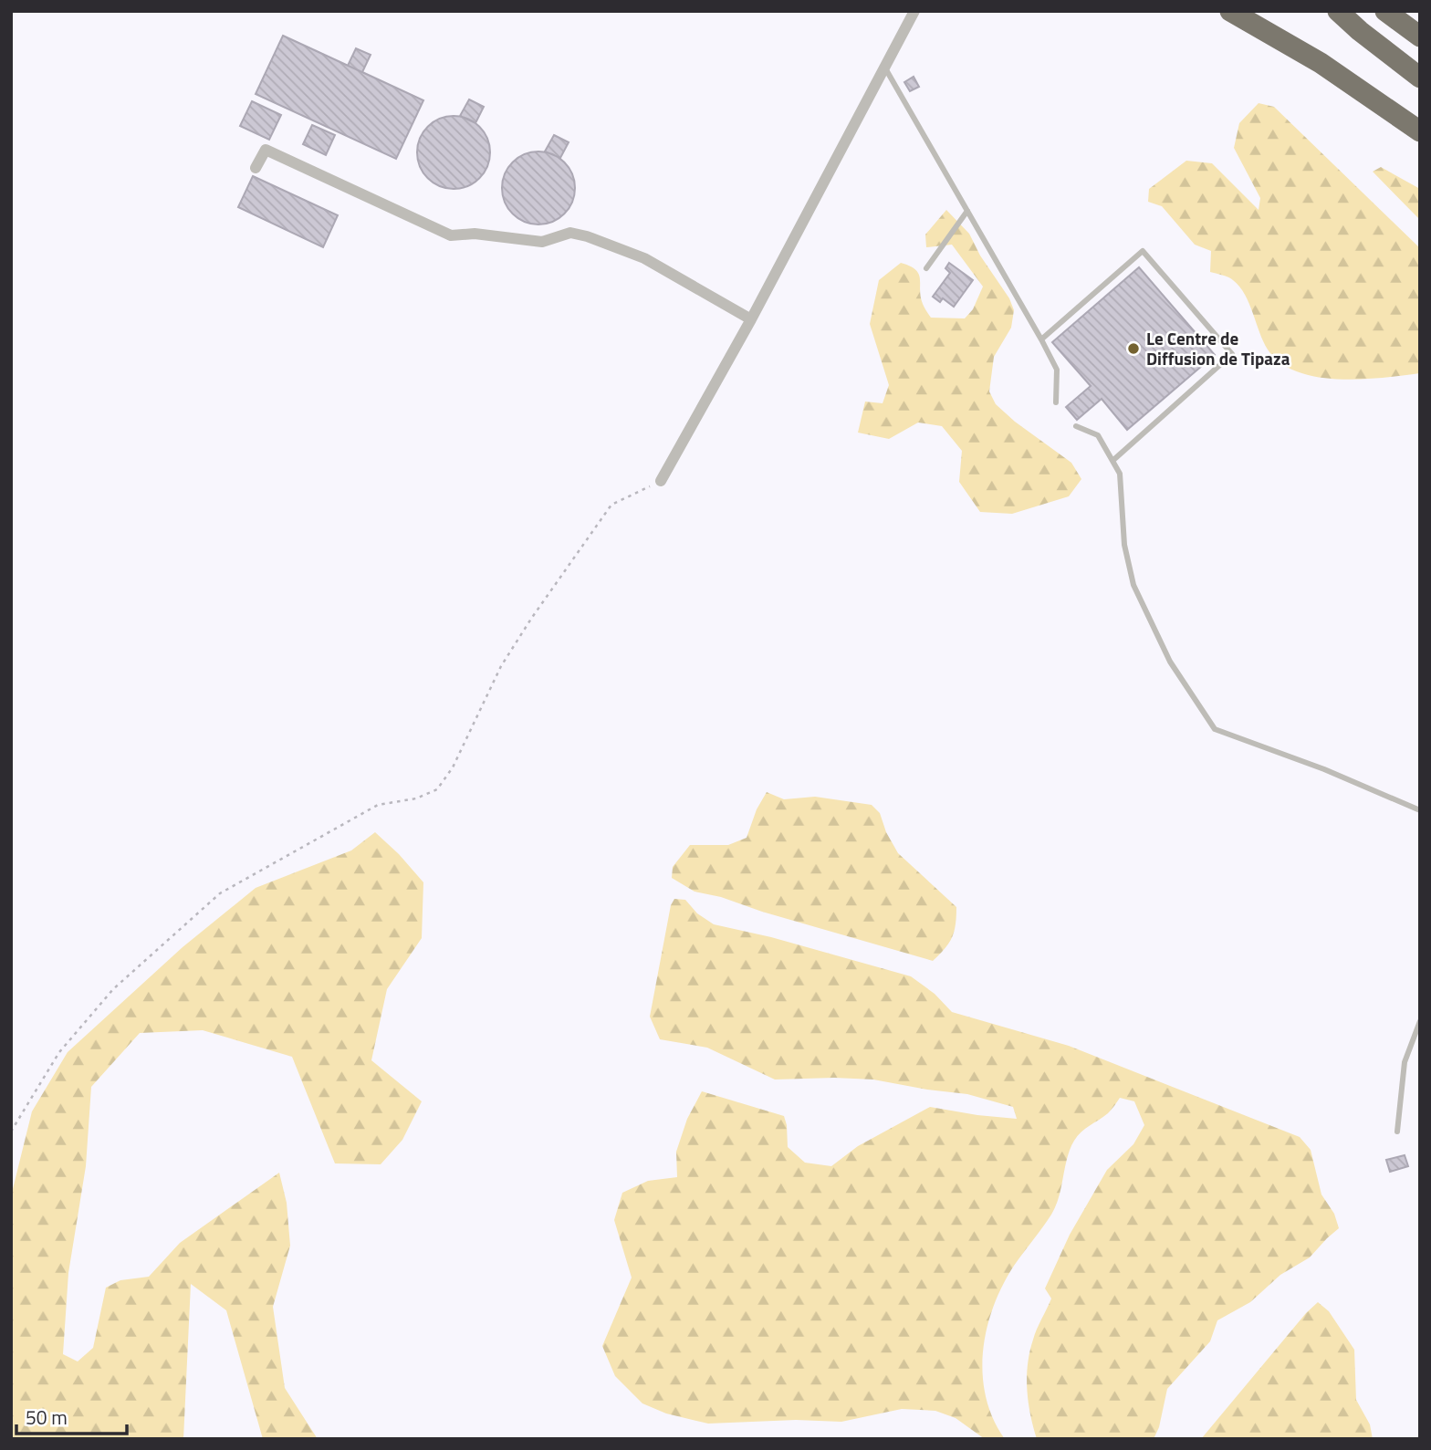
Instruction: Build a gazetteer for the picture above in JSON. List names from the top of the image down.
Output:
{
  "places": ["Le Centre de Diffusion de Tipaza"],
  "scale_bar": "50 m"
}
